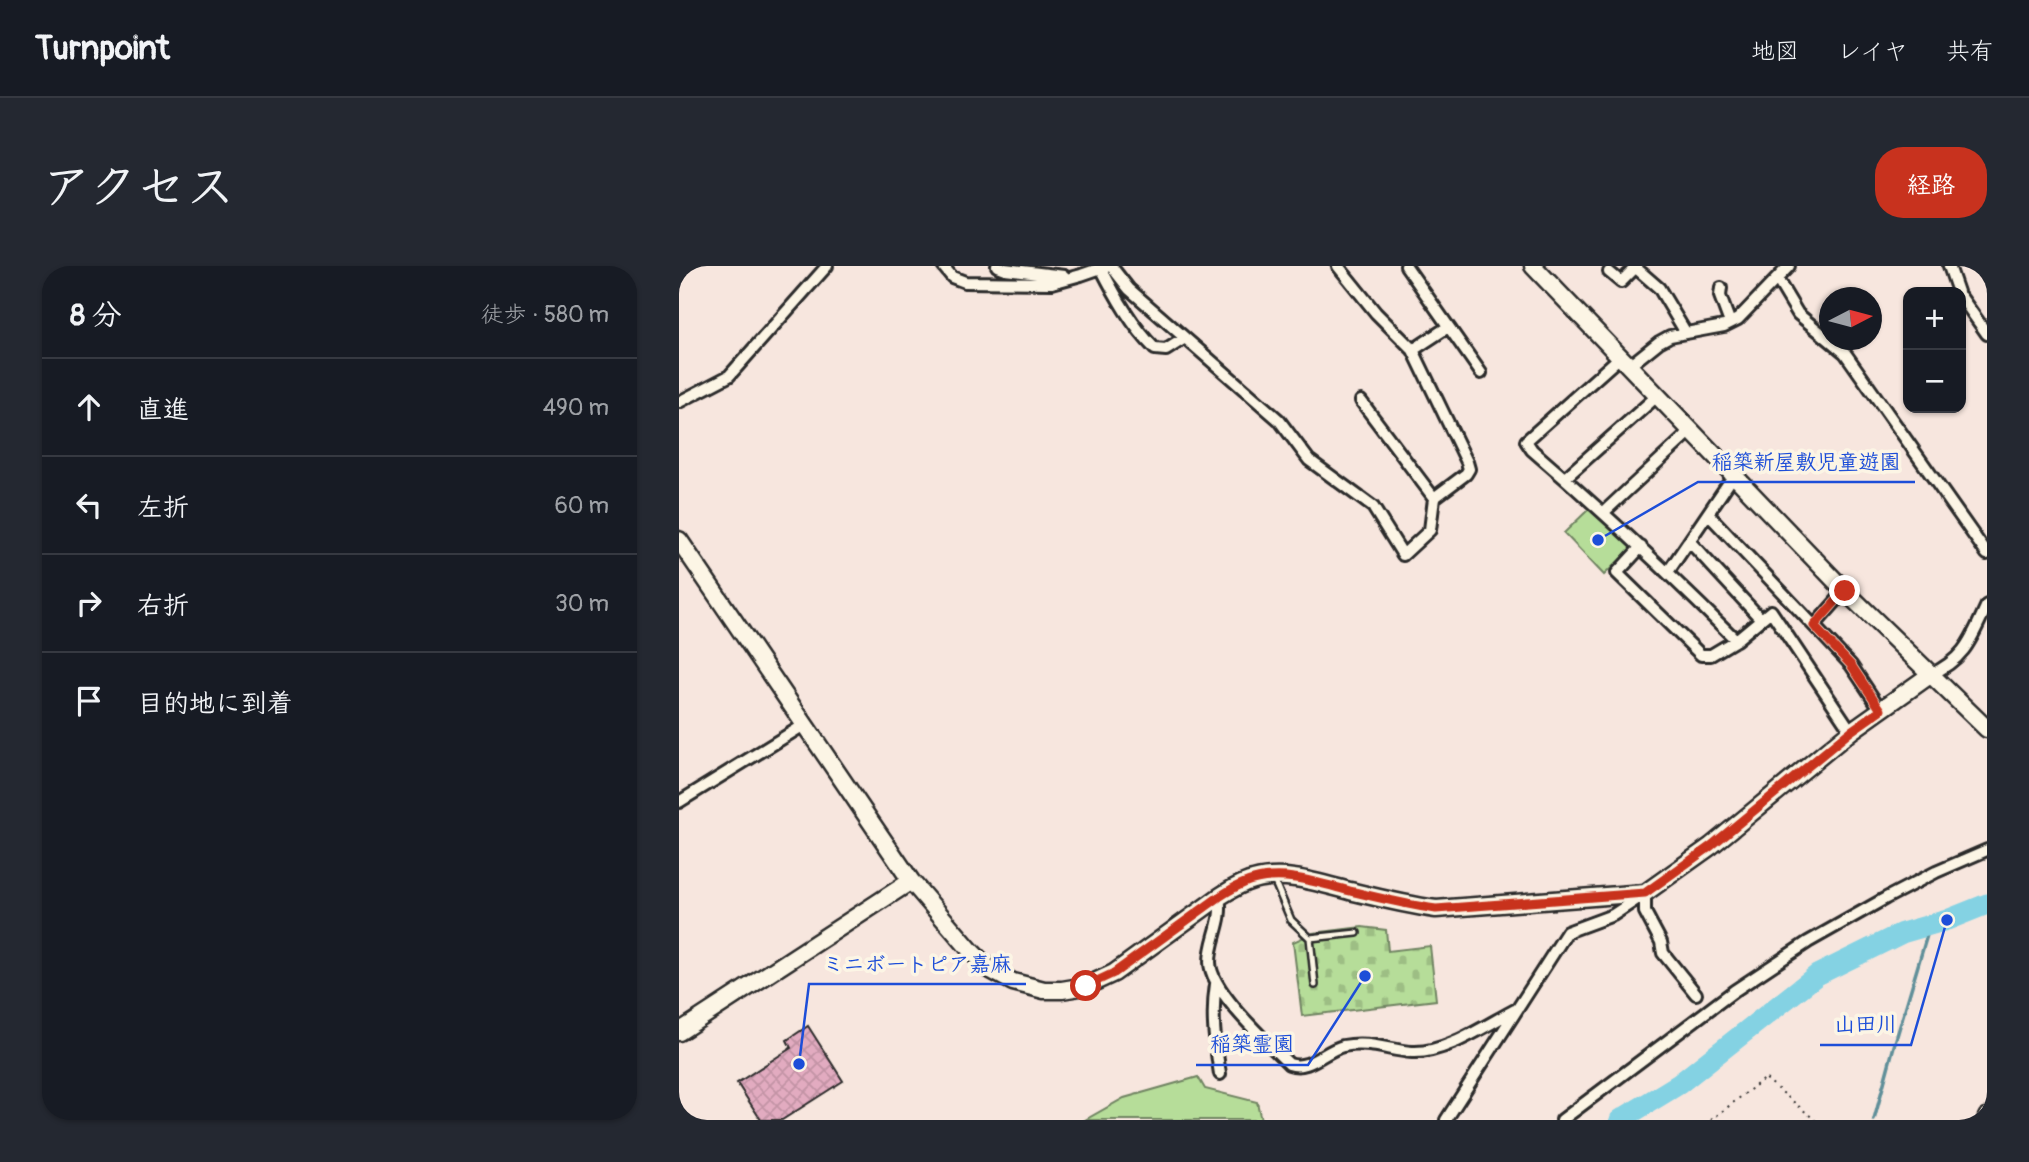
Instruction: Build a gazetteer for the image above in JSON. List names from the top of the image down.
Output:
{
  "places": [
    "稲築新屋敷児童遊園",
    "山田川",
    "稲築霊園",
    "ミニボートピア嘉麻"
  ],
  "north": "right",
  "page": {
    "header": "Turnpoint",
    "nav": ["地図", "レイヤ", "共有"],
    "title": "アクセス",
    "buttons": "経路",
    "heading": ["8 分", "徒歩 · 580 m"],
    "map_buttons": ["+", "−"],
    "list": [
      ["直進", "490 m"],
      ["左折", "60 m"],
      ["右折", "30 m"],
      "目的地に到着"
    ]
  }
}
